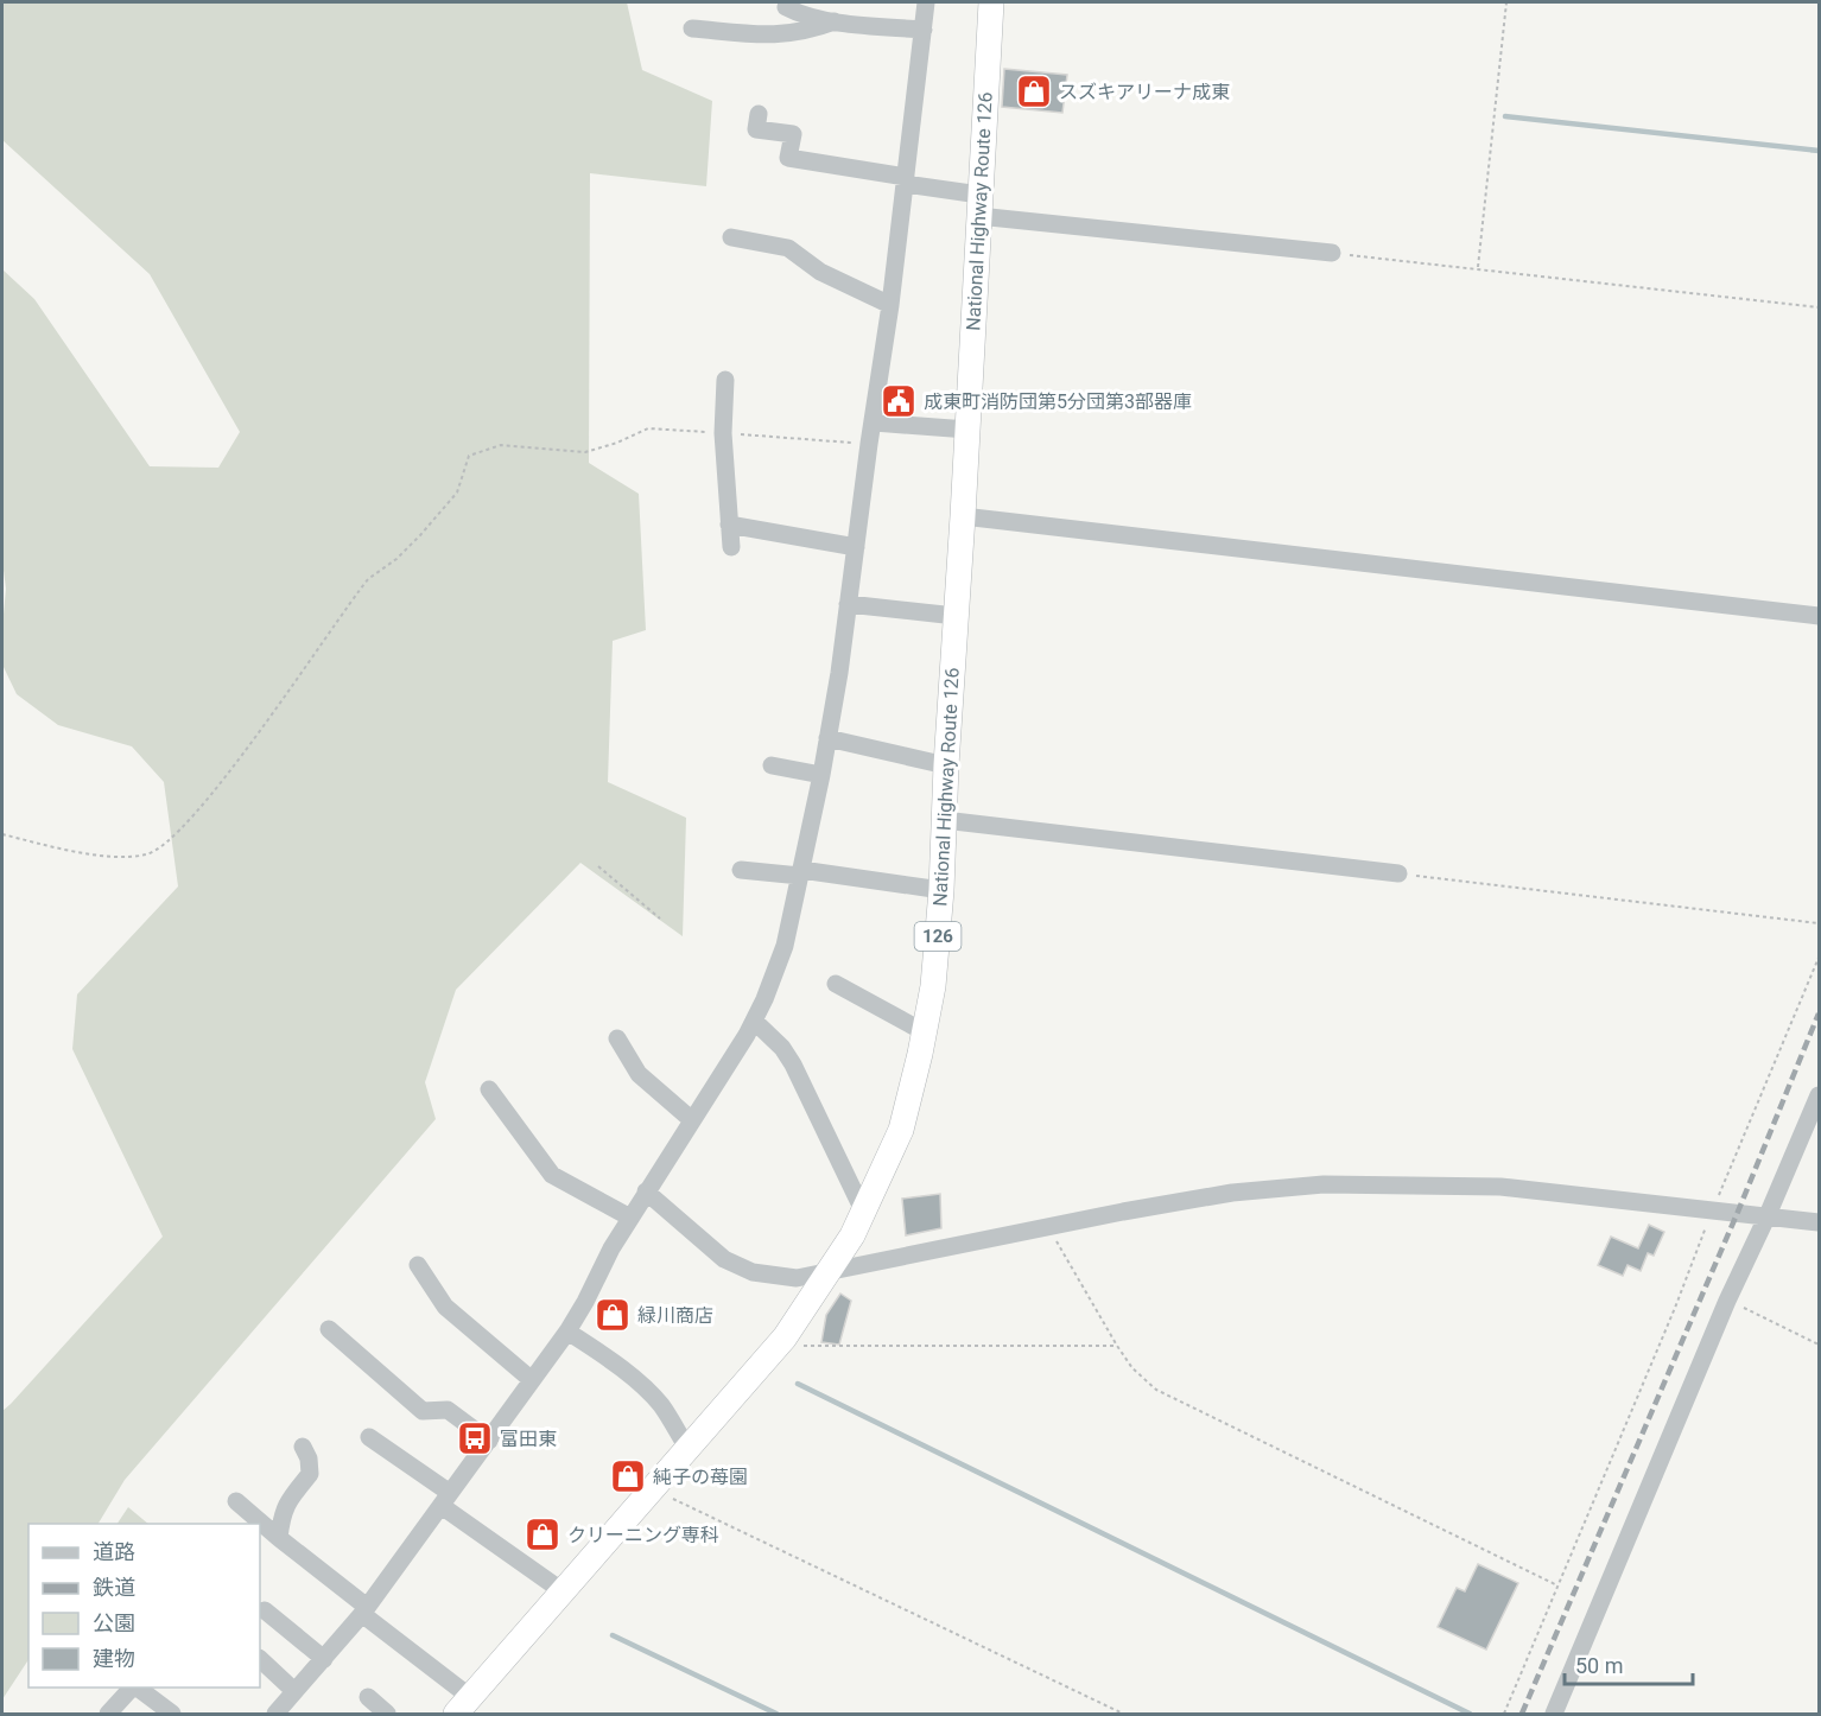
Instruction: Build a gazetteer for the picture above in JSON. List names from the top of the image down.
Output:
{
  "streets": {
    "highway": ["National Highway Route 126", "126"]
  },
  "places": {
    "shop": [
      "スズキアリーナ成東",
      "緑川商店",
      "純子の苺園",
      "クリーニング専科"
    ],
    "public building": ["成東町消防団第5分団第3部器庫"],
    "bus stop": ["富田東"]
  },
  "legend": [
    "道路",
    "鉄道",
    "公園",
    "建物"
  ],
  "scale_bar": "50 m"
}
